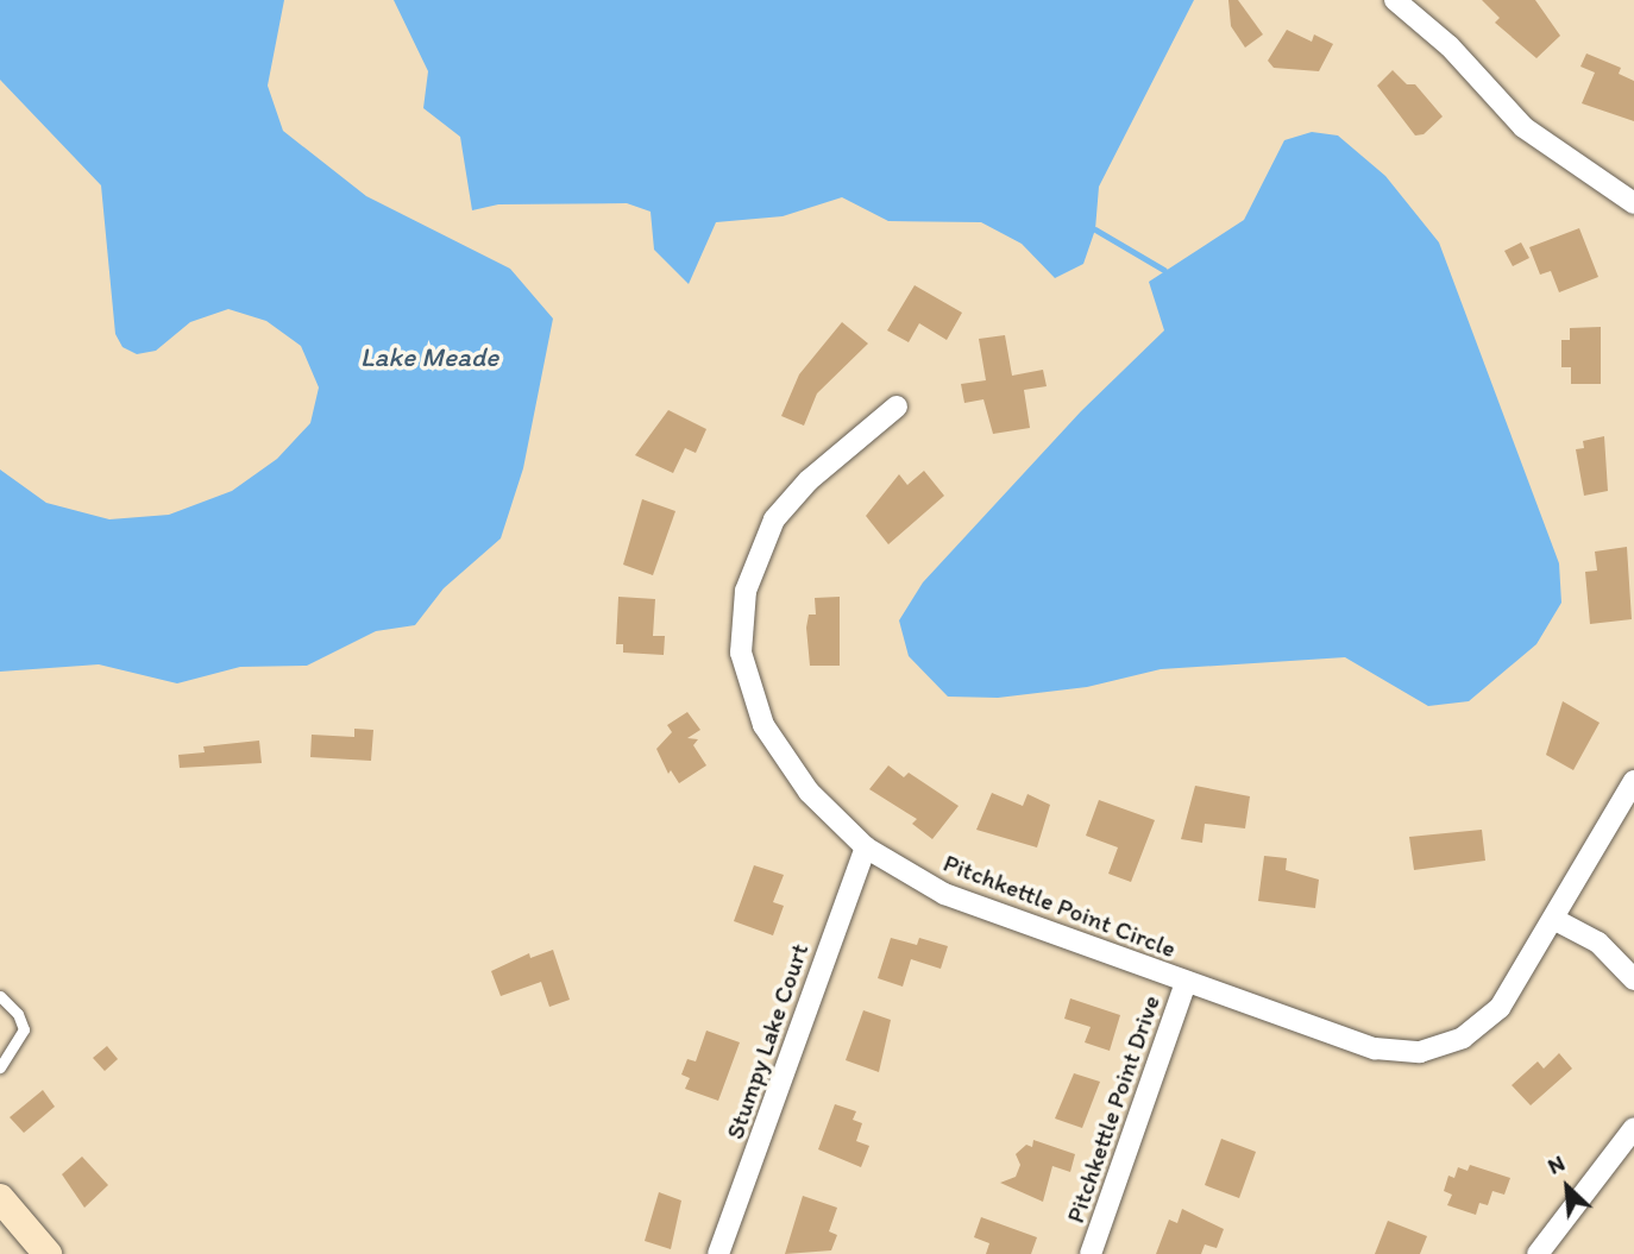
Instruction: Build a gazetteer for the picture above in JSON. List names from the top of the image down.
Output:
{
  "streets": {
    "street": ["Pitchkettle Point Circle", "Stumpy Lake Court", "Pitchkettle Point Drive"]
  },
  "crossings": [
    ["Pitchkettle Point Circle", "Stumpy Lake Court"],
    ["Pitchkettle Point Circle", "Pitchkettle Point Drive"]
  ],
  "water": ["Lake Meade"],
  "north": "top left"
}
